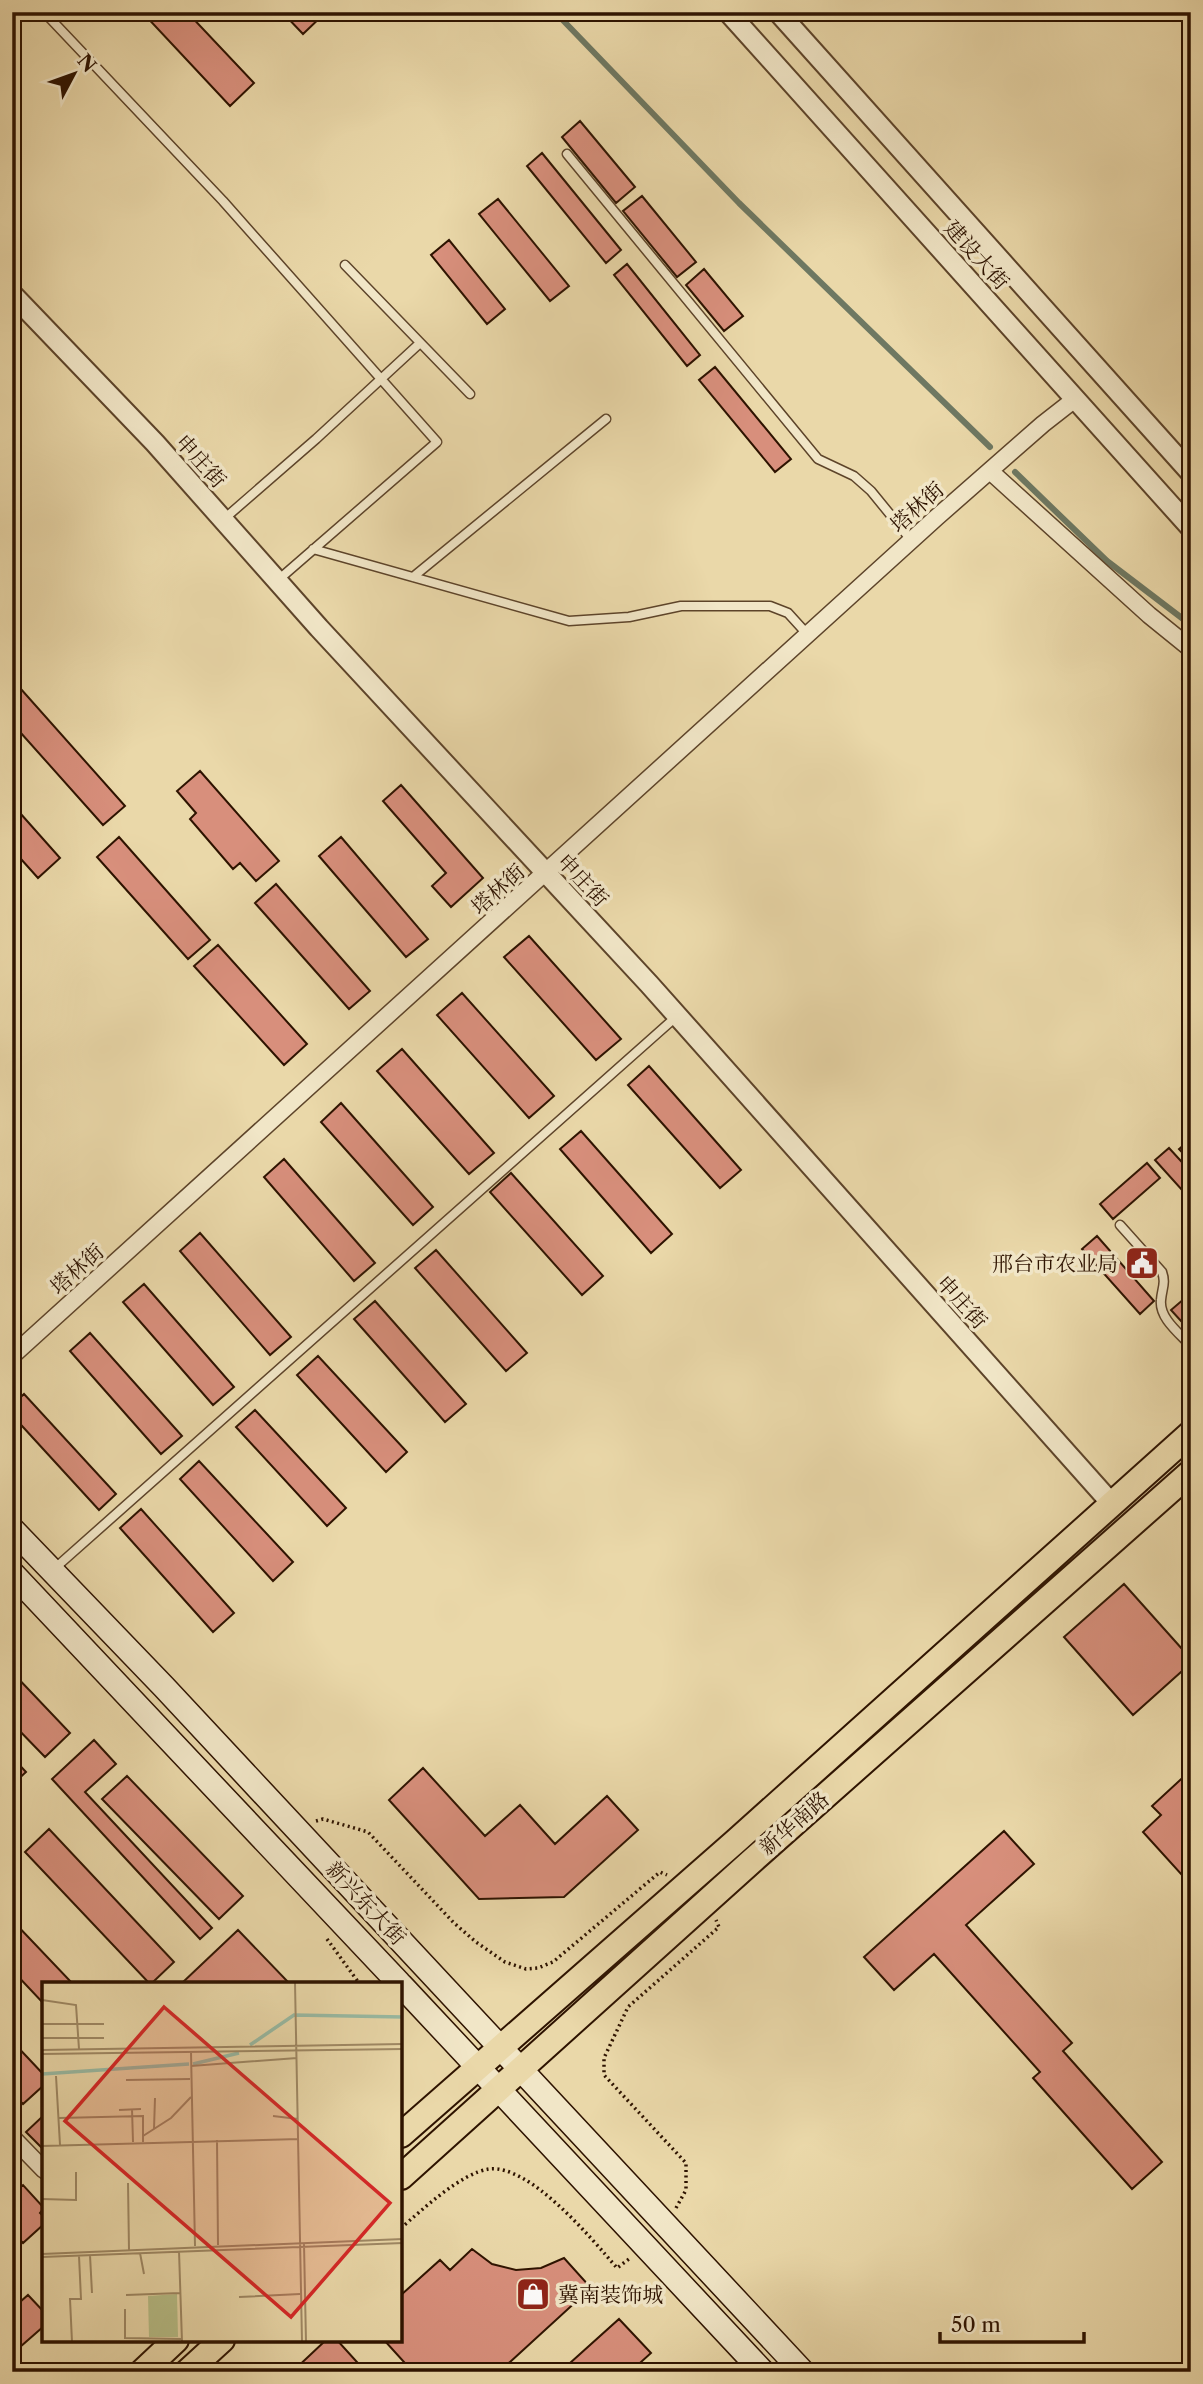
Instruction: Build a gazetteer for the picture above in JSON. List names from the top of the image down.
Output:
{
  "streets": {
    "main road": ["新华南路", "新兴东大街"],
    "street": ["建设大街", "申庄街", "塔林街"]
  },
  "crossings": [
    ["建设大街", "塔林街"],
    ["申庄街", "塔林街"],
    ["申庄街", "新华南路"],
    ["新华南路", "新兴东大街"]
  ],
  "places": {
    "public building": ["邢台市农业局"],
    "shop": ["冀南装饰城"]
  },
  "scale_bar": "50 m",
  "north": "top right"
}
